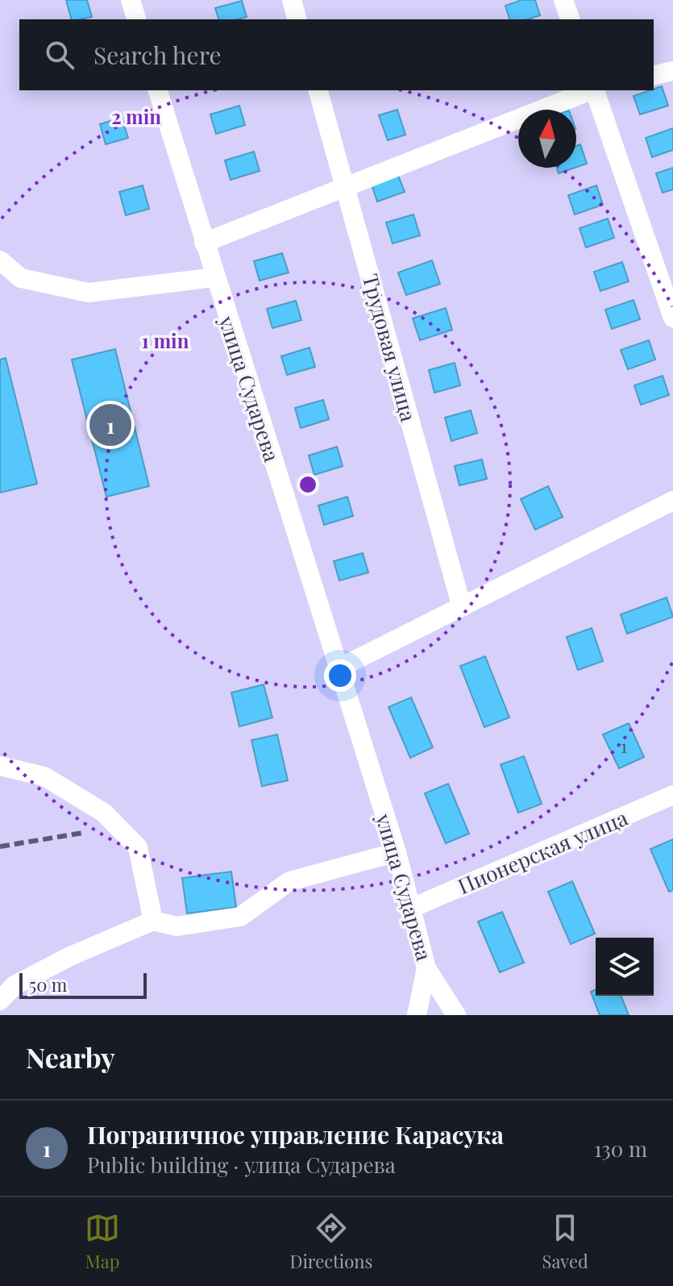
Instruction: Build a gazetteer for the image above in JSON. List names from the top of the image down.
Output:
{
  "streets": {
    "street": ["Трудовая улица", "улица Сударева", "Пионерская улица"]
  },
  "crossings": [
    ["улица Сударева", "Пионерская улица"]
  ],
  "house_numbers": ["1"],
  "scale_bar": "50 m",
  "north": "top",
  "page": {
    "search": "Search here",
    "pins": "1",
    "scale": "50 m",
    "heading": "Nearby",
    "list": [
      {
        "mark": "1",
        "name": "Пограничное управление Карасука",
        "note": "Public building · улица Сударева",
        "value": "130 m"
      }
    ],
    "nav": ["Map", "Directions", "Saved"]
  },
  "rings": ["2 min", "1 min"]
}
